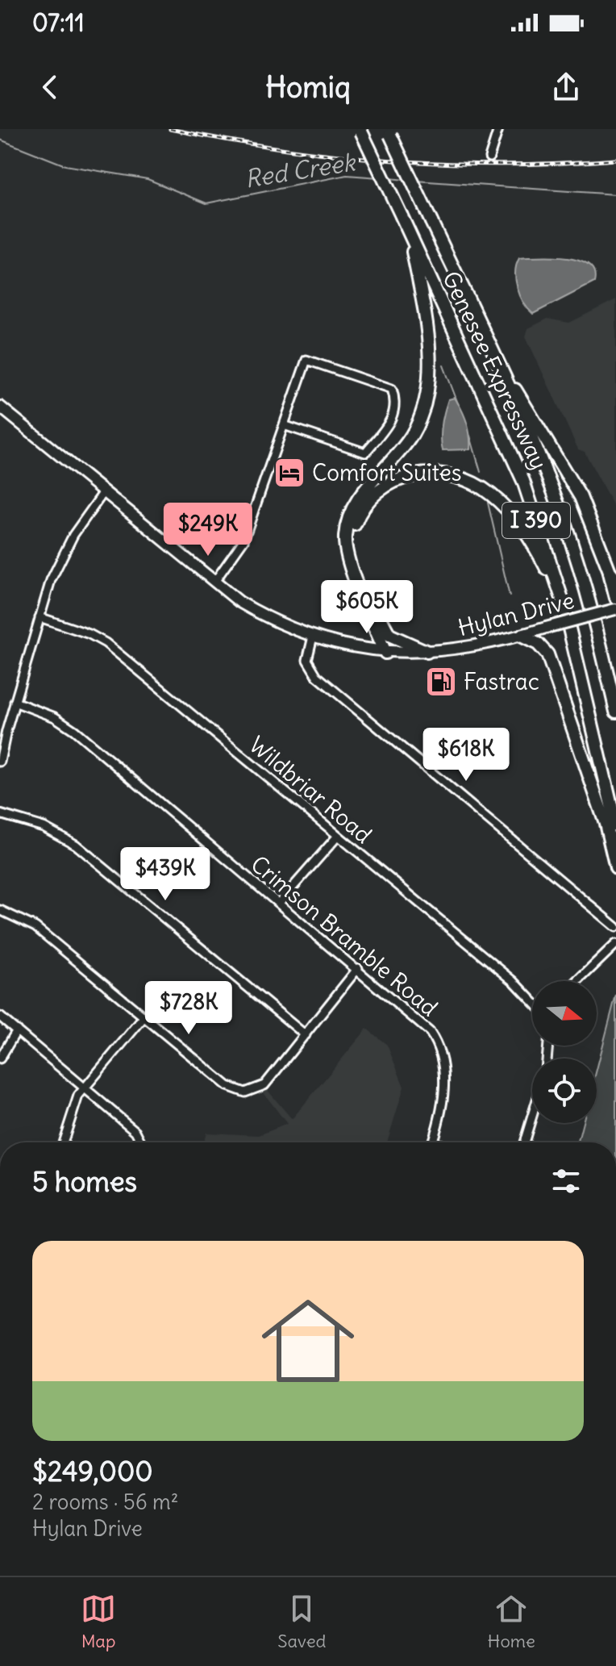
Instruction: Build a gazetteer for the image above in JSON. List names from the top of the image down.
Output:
{
  "streets": {
    "highway": ["Genesee Expressway", "I 390"],
    "main road": ["Hylan Drive"],
    "street": ["Wildbriar Road", "Crimson Bramble Road"]
  },
  "water": ["Red Creek"],
  "places": {
    "hotel": ["Comfort Suites"],
    "fuel station": ["Fastrac"]
  },
  "north": "right",
  "page": {
    "status": "07:11",
    "header": "Homiq",
    "price": [
      "$249K",
      "$605K",
      "$618K",
      "$439K",
      "$728K"
    ],
    "heading": "5 homes",
    "list": [
      {
        "name": "$249,000",
        "note": "2 rooms · 56 m² · Hylan Drive"
      }
    ],
    "tabs": ["Map", "Saved", "Home"]
  }
}
